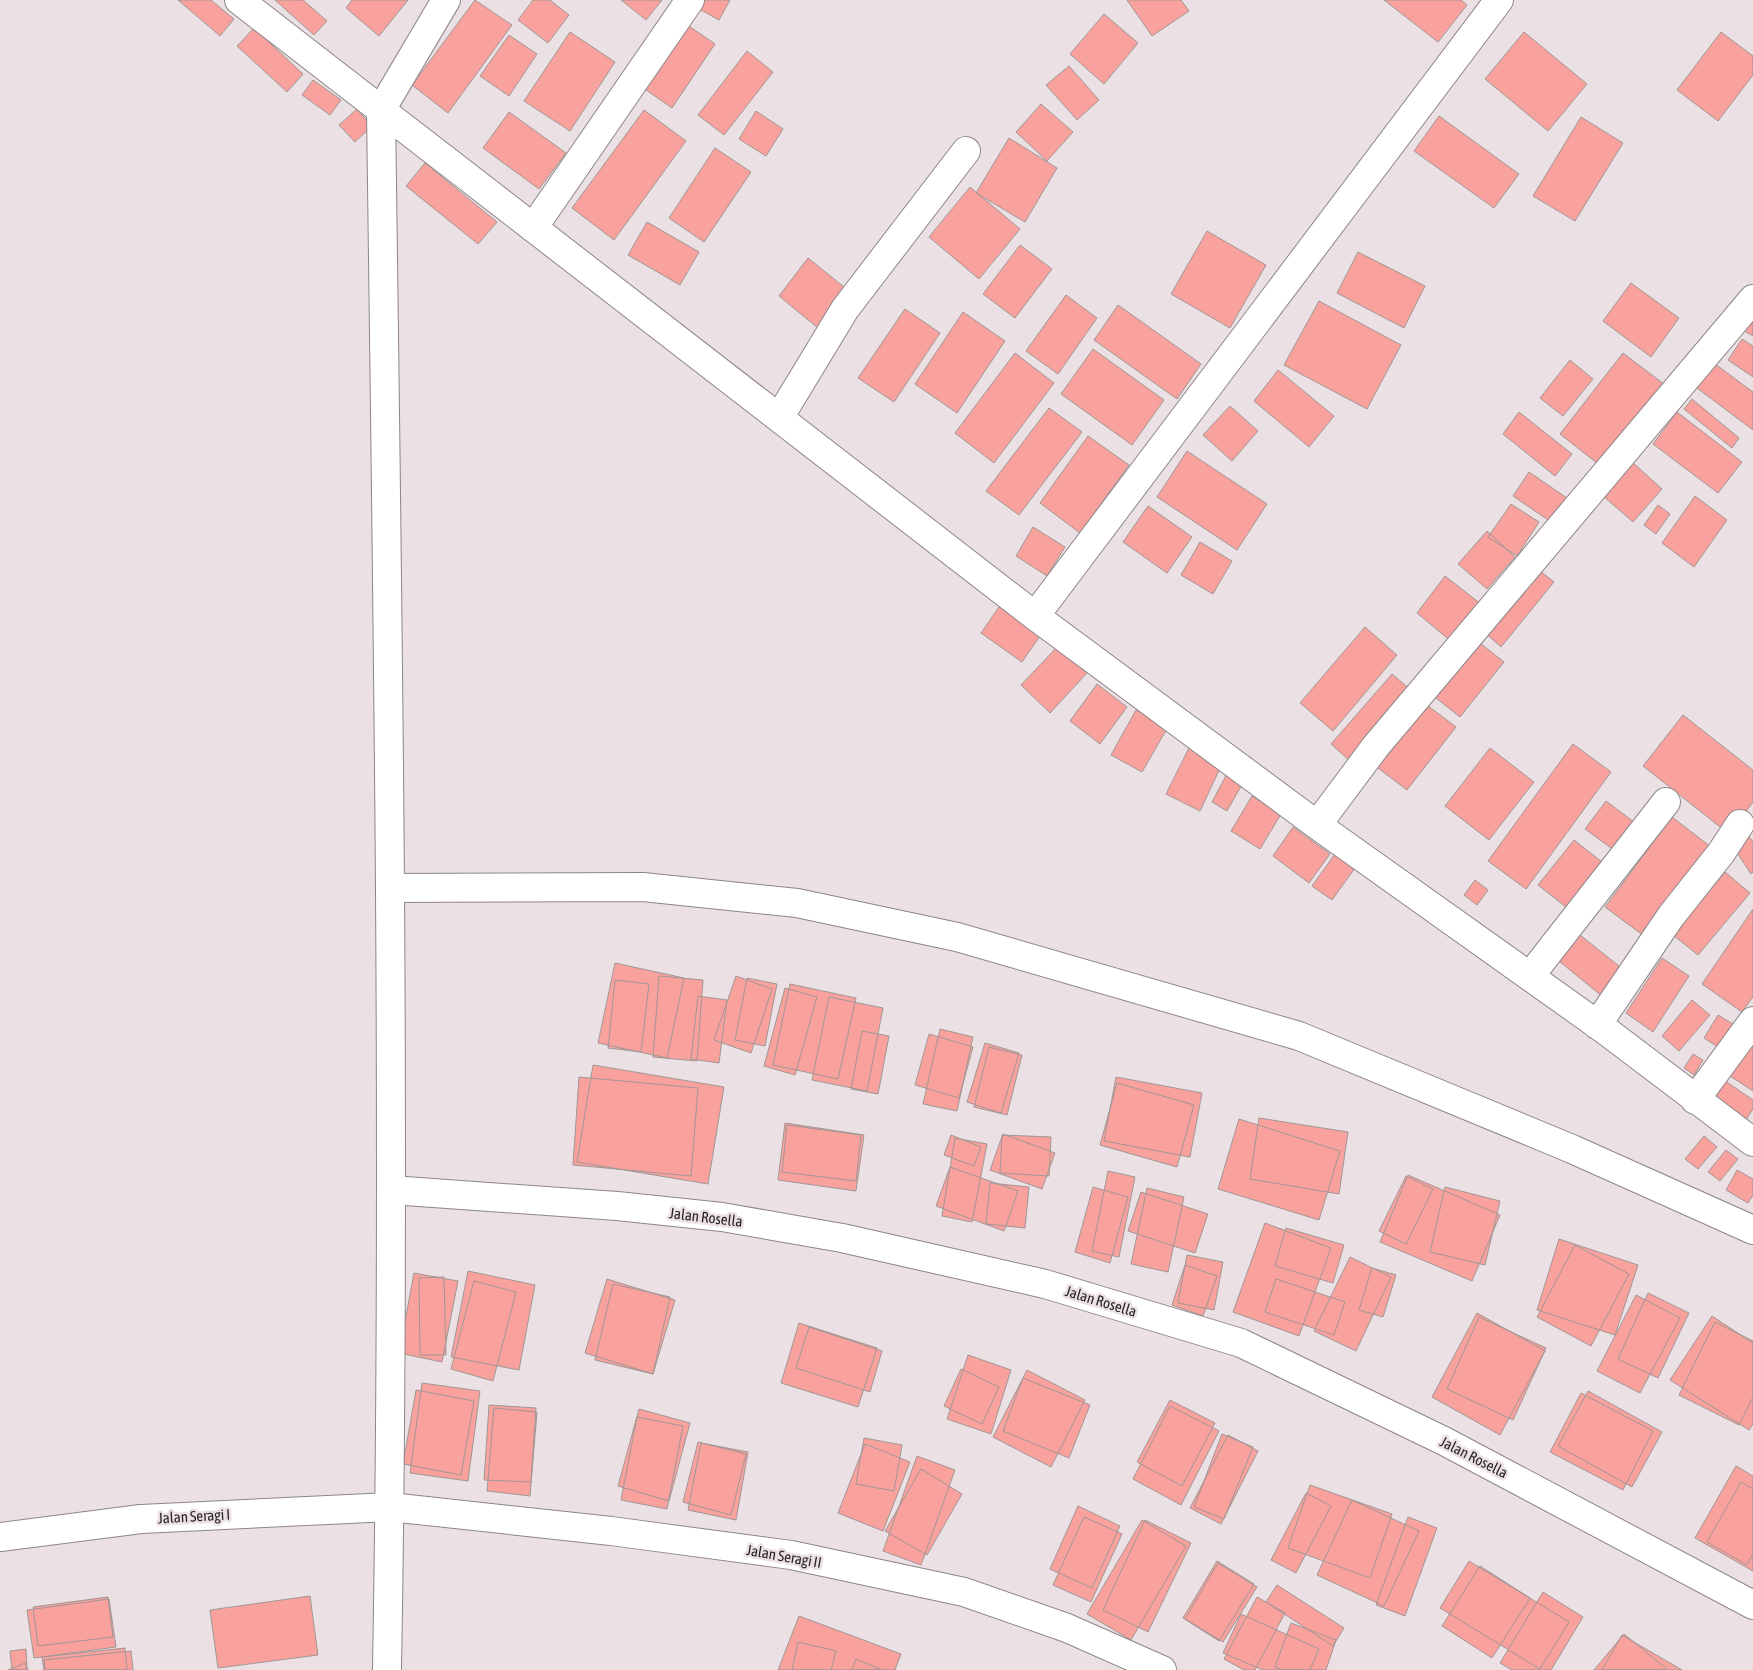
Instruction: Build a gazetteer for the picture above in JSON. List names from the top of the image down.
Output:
{
  "streets": {
    "street": ["Jalan Rosella", "Jalan Seragi I", "Jalan Seragi II"]
  },
  "crossings": [
    ["Jalan Seragi I", "Jalan Seragi II"]
  ]
}
